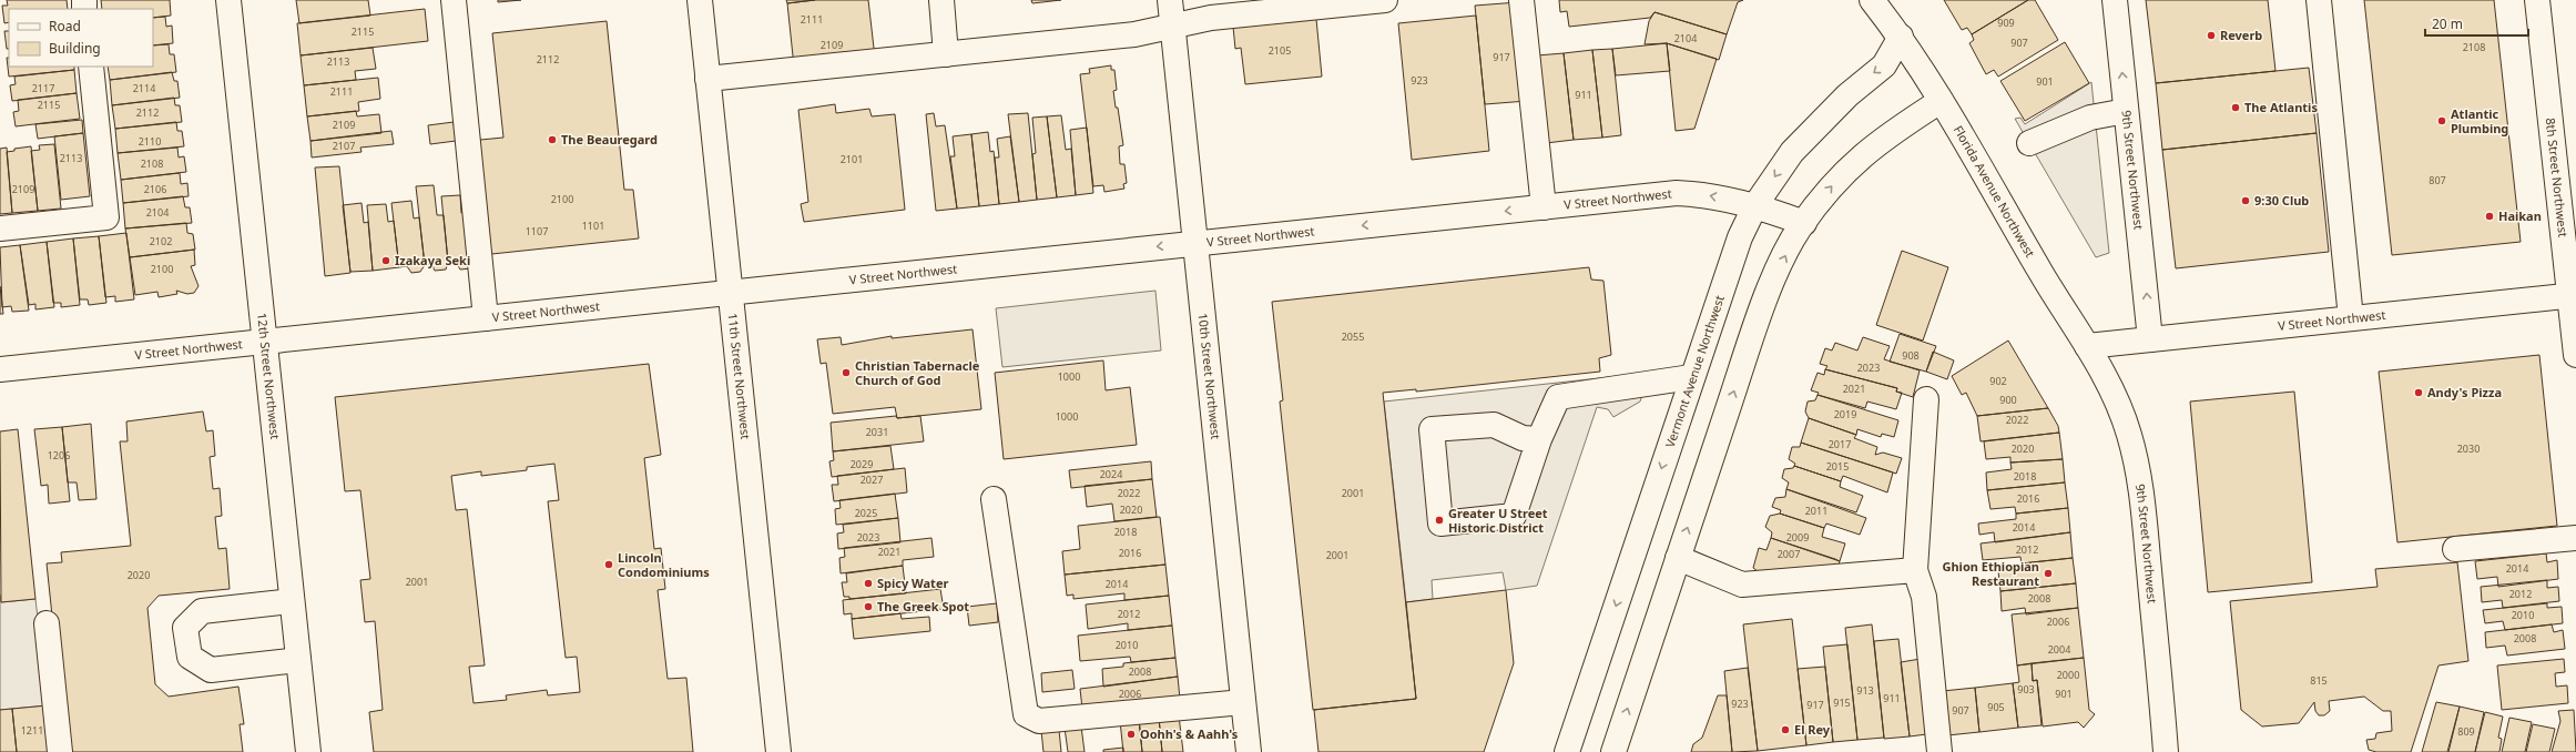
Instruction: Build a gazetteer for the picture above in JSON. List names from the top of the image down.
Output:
{
  "streets": {
    "street": [
      "9th Street Northwest",
      "8th Street Northwest",
      "Florida Avenue Northwest",
      "V Street Northwest",
      "Vermont Avenue Northwest",
      "12th Street Northwest",
      "11th Street Northwest",
      "10th Street Northwest"
    ]
  },
  "crossings": [
    ["9th Street Northwest", "Florida Avenue Northwest"],
    ["9th Street Northwest", "V Street Northwest"],
    ["8th Street Northwest", "V Street Northwest"],
    ["Florida Avenue Northwest", "V Street Northwest"],
    ["Florida Avenue Northwest", "Vermont Avenue Northwest"],
    ["V Street Northwest", "Vermont Avenue Northwest"],
    ["V Street Northwest", "12th Street Northwest"],
    ["V Street Northwest", "11th Street Northwest"],
    ["V Street Northwest", "10th Street Northwest"]
  ],
  "places": [
    "Reverb",
    "The Atlantis",
    "Atlantic Plumbing",
    "The Beauregard",
    "9:30 Club",
    "Haikan",
    "Izakaya Seki",
    "Christian Tabernacle Church of God",
    "Andy's Pizza",
    "Greater U Street Historic District",
    "Lincoln Condominiums",
    "Ghion Ethiopian Restaurant",
    "Spicy Water",
    "The Greek Spot",
    "El Rey",
    "Oohh's & Aahh's"
  ],
  "house_numbers": [
    "2111",
    "909",
    "2115",
    "2104",
    "907",
    "2109",
    "2108",
    "2105",
    "917",
    "2112",
    "2113",
    "923",
    "901",
    "2117",
    "2114",
    "2111",
    "911",
    "2115",
    "2112",
    "2109",
    "2110",
    "2107",
    "2113",
    "2101",
    "2108",
    "807",
    "2109",
    "2106",
    "2100",
    "2104",
    "1101",
    "1107",
    "2102",
    "2100",
    "2055",
    "908",
    "2023",
    "1000",
    "902",
    "2021",
    "900",
    "2019",
    "1000",
    "2022",
    "2031",
    "2017",
    "2020",
    "2030",
    "1206",
    "2029",
    "2015",
    "2024",
    "2018",
    "2027",
    "2022",
    "2001",
    "2016",
    "2020",
    "2011",
    "2025",
    "2014",
    "2018",
    "2023",
    "2009",
    "2012",
    "2021",
    "2016",
    "2007",
    "2001",
    "2014",
    "2020",
    "2001",
    "2014",
    "2012",
    "2008",
    "2012",
    "2010",
    "2006",
    "2008",
    "2010",
    "2004",
    "2008",
    "2000",
    "815",
    "903",
    "913",
    "2006",
    "901",
    "911",
    "915",
    "923",
    "917",
    "905",
    "907",
    "1211",
    "809"
  ],
  "legend": ["Road", "Building"],
  "scale_bar": "20 m"
}
